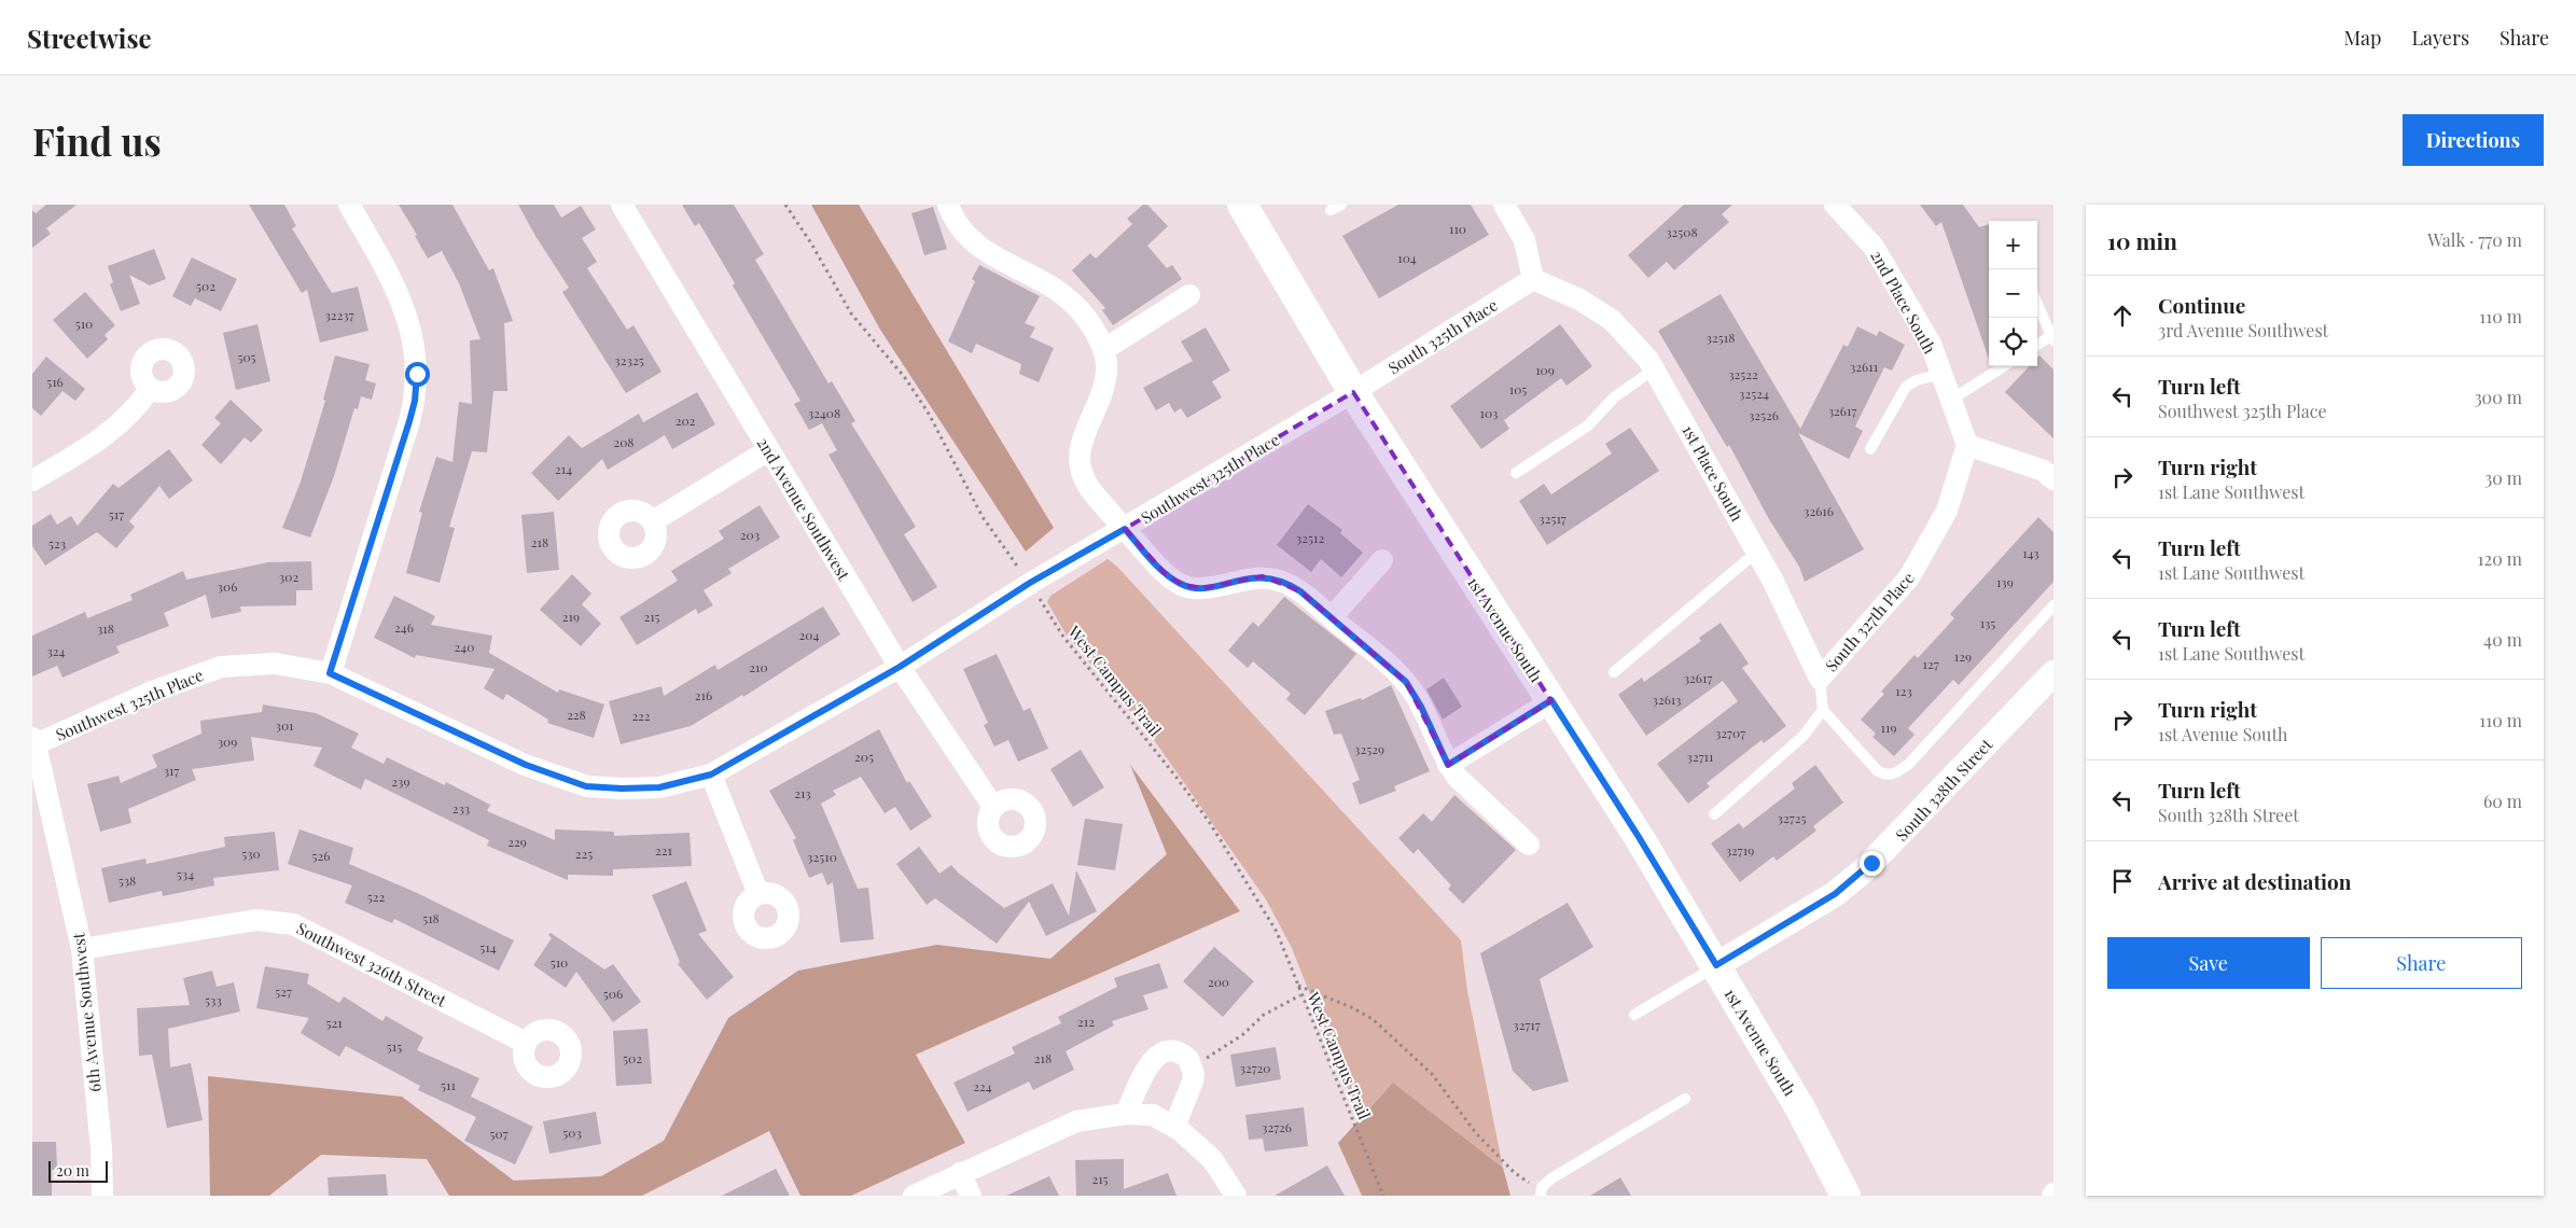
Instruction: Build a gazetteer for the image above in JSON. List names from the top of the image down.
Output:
{
  "streets": {
    "main road": ["1st Avenue South"],
    "street": [
      "2nd Place South",
      "South 325th Place",
      "1st Place South",
      "Southwest 325th Place",
      "2nd Avenue Southwest",
      "South 327th Place",
      "South 328th Street",
      "Southwest 326th Street",
      "6th Avenue Southwest"
    ],
    "path": ["West Campus Trail"]
  },
  "crossings": [
    ["2nd Place South", "South 327th Place"],
    ["South 325th Place", "1st Place South"],
    ["South 325th Place", "Southwest 325th Place"],
    ["South 325th Place", "1st Avenue South"],
    ["1st Place South", "South 327th Place"],
    ["Southwest 325th Place", "2nd Avenue Southwest"],
    ["Southwest 325th Place", "1st Avenue South"],
    ["Southwest 325th Place", "West Campus Trail"],
    ["Southwest 325th Place", "6th Avenue Southwest"],
    ["1st Avenue South", "South 328th Street"],
    ["Southwest 326th Street", "6th Avenue Southwest"]
  ],
  "house_numbers": [
    "110",
    "32508",
    "104",
    "502",
    "32237",
    "510",
    "32518",
    "505",
    "32325",
    "32611",
    "109",
    "32522",
    "516",
    "105",
    "32524",
    "32617",
    "32408",
    "103",
    "32526",
    "202",
    "208",
    "214",
    "32616",
    "517",
    "32517",
    "203",
    "32512",
    "218",
    "523",
    "143",
    "302",
    "139",
    "306",
    "219",
    "215",
    "135",
    "246",
    "318",
    "204",
    "240",
    "324",
    "129",
    "127",
    "210",
    "32617",
    "123",
    "216",
    "32613",
    "228",
    "222",
    "301",
    "119",
    "32707",
    "309",
    "32529",
    "205",
    "32711",
    "317",
    "239",
    "213",
    "233",
    "32725",
    "229",
    "221",
    "32719",
    "530",
    "225",
    "526",
    "32510",
    "534",
    "538",
    "522",
    "518",
    "514",
    "510",
    "200",
    "527",
    "506",
    "533",
    "212",
    "521",
    "32717",
    "515",
    "502",
    "218",
    "32720",
    "511",
    "224",
    "32726",
    "503",
    "507",
    "215"
  ],
  "scale_bar": "20 m",
  "page": {
    "header": "Streetwise",
    "nav": ["Map", "Layers", "Share"],
    "buttons": [
      "Directions",
      ["Save", "Share"]
    ],
    "title": "Find us",
    "heading": ["10 min", "Walk · 770 m"],
    "map_buttons": ["+", "−"],
    "list": [
      ["Continue", "3rd Avenue Southwest", "110 m"],
      ["Turn left", "Southwest 325th Place", "300 m"],
      ["Turn right", "1st Lane Southwest", "30 m"],
      ["Turn left", "1st Lane Southwest", "120 m"],
      ["Turn left", "1st Lane Southwest", "40 m"],
      ["Turn right", "1st Avenue South", "110 m"],
      ["Turn left", "South 328th Street", "60 m"],
      "Arrive at destination"
    ],
    "scale": "20 m"
  }
}
